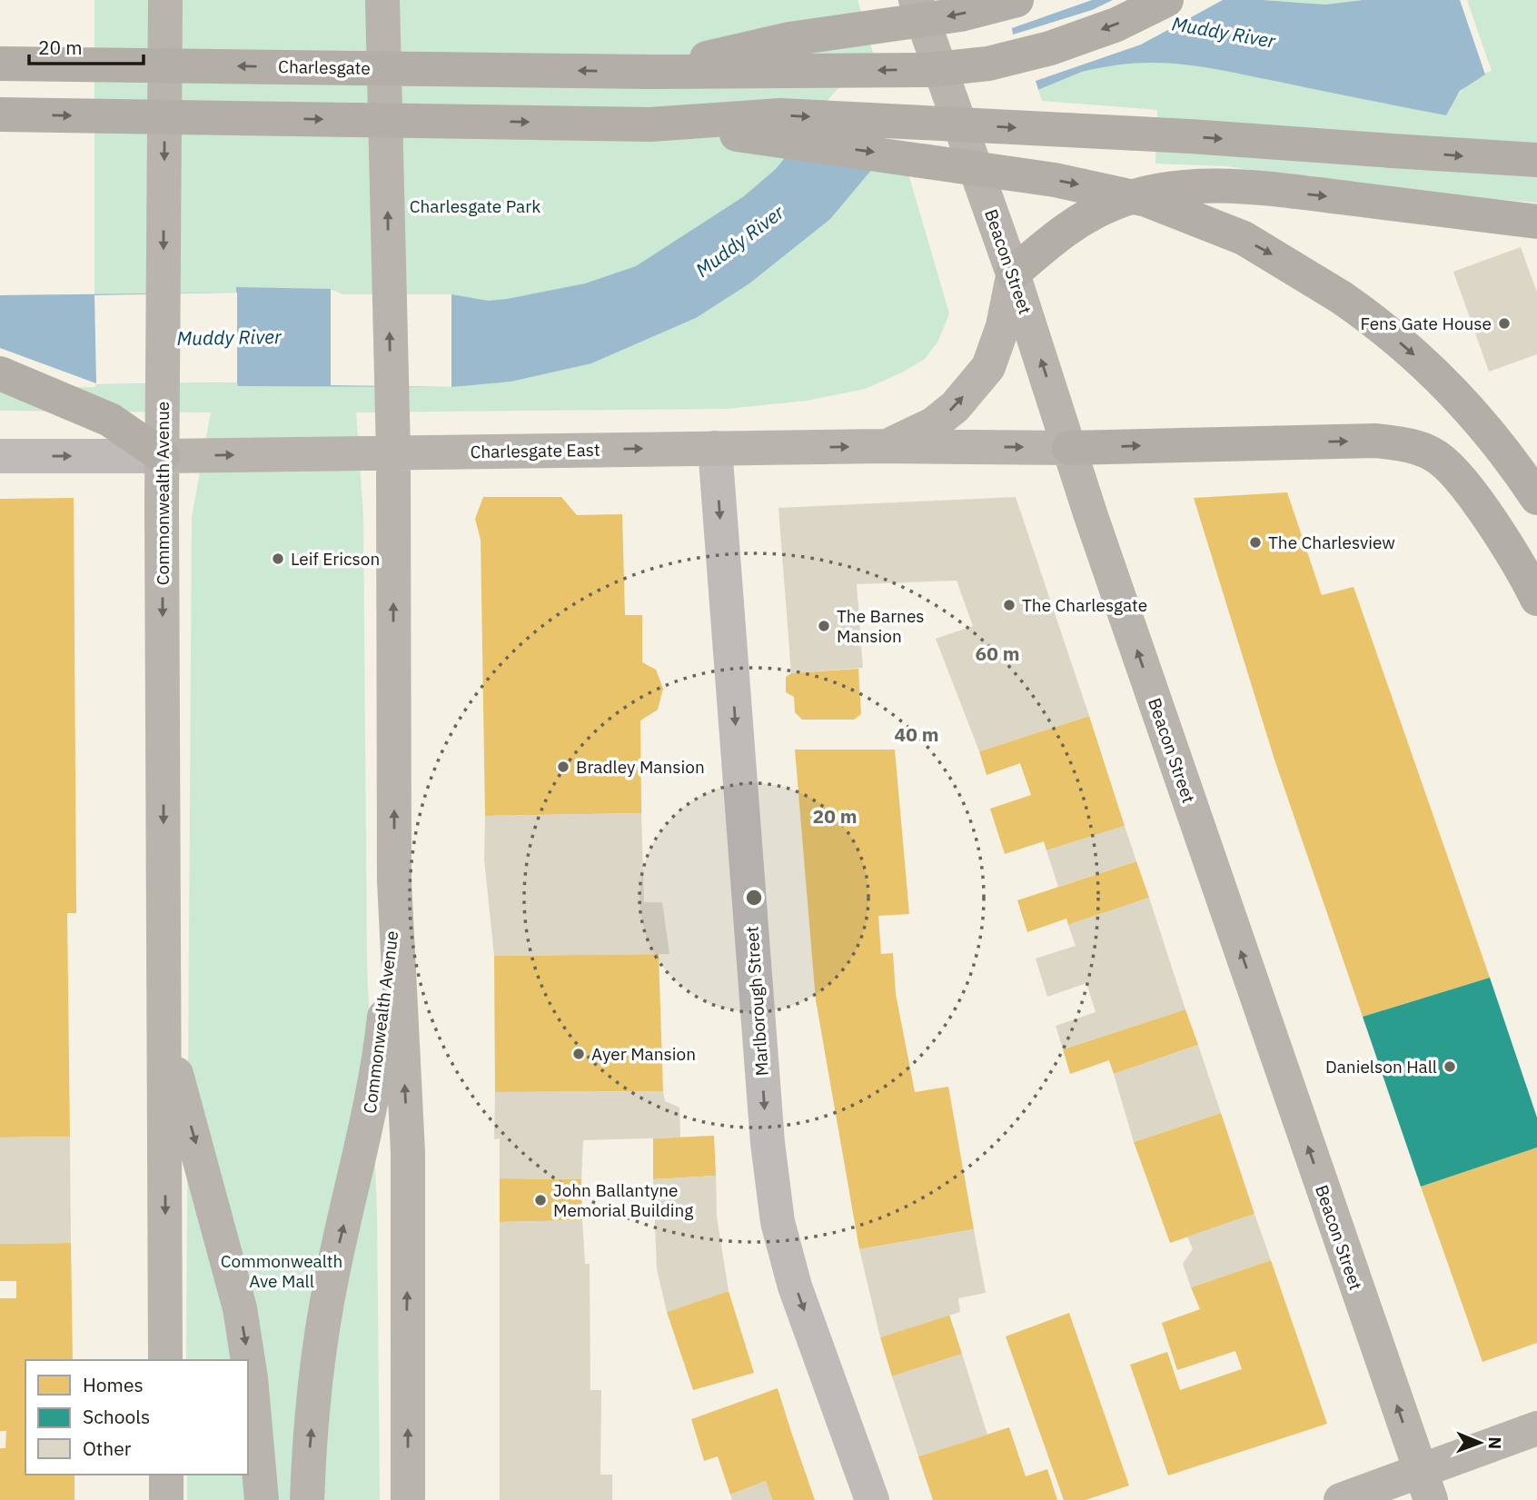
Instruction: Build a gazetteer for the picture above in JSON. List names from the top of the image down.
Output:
{
  "streets": {
    "highway": ["Charlesgate"],
    "main road": ["Beacon Street", "Charlesgate East", "Commonwealth Avenue"],
    "street": ["Marlborough Street"]
  },
  "crossings": [
    ["Beacon Street", "Charlesgate East"],
    ["Charlesgate East", "Commonwealth Avenue"],
    ["Charlesgate East", "Marlborough Street"]
  ],
  "one_way": ["Beacon Street", "Charlesgate East", "Marlborough Street"],
  "water": ["Muddy River"],
  "parks": ["Charlesgate Park", "Commonwealth Ave Mall"],
  "places": [
    "Fens Gate House",
    "The Charlesview",
    "Leif Ericson",
    "The Charlesgate",
    "The Barnes Mansion",
    "Bradley Mansion",
    "Ayer Mansion",
    "Danielson Hall",
    "John Ballantyne Memorial Building"
  ],
  "legend": ["Homes", "Schools", "Other"],
  "scale_bar": "20 m",
  "north": "right",
  "rings": ["60 m", "40 m", "20 m"]
}
